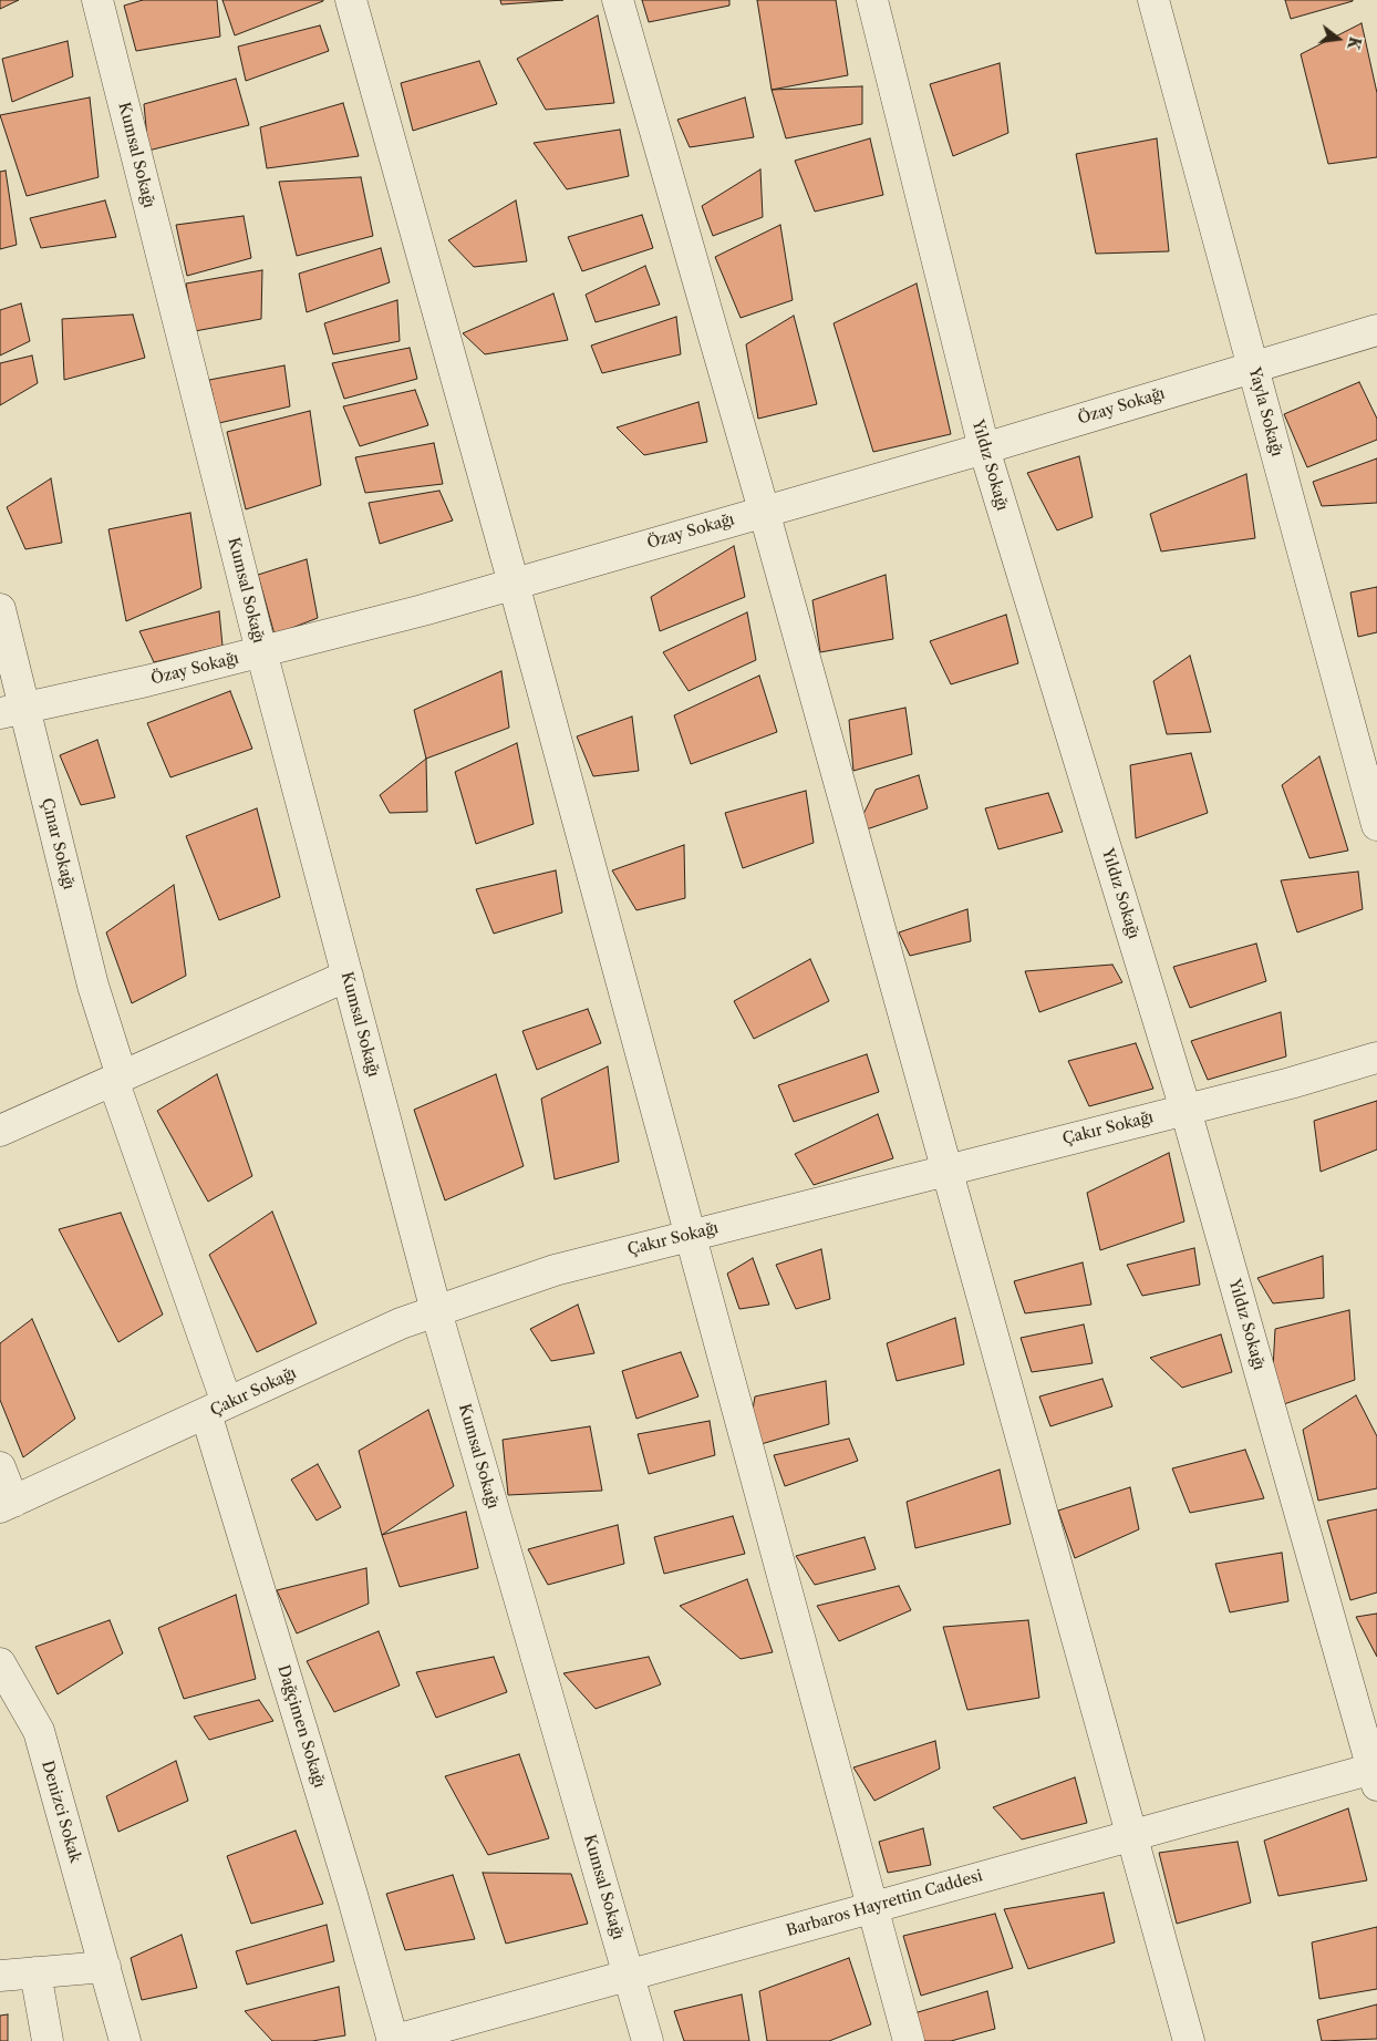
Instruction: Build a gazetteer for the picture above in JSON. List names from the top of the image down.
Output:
{
  "streets": {
    "street": [
      "Kumsal Sokağı",
      "Özay Sokağı",
      "Yayla Sokağı",
      "Yıldız Sokağı",
      "Çınar Sokağı",
      "Çakır Sokağı",
      "Dağçimen Sokağı",
      "Denizci Sokak",
      "Barbaros Hayrettin Caddesi"
    ]
  },
  "crossings": [
    ["Kumsal Sokağı", "Özay Sokağı"],
    ["Kumsal Sokağı", "Çakır Sokağı"],
    ["Kumsal Sokağı", "Barbaros Hayrettin Caddesi"],
    ["Özay Sokağı", "Yayla Sokağı"],
    ["Özay Sokağı", "Yıldız Sokağı"],
    ["Özay Sokağı", "Çınar Sokağı"],
    ["Yıldız Sokağı", "Çakır Sokağı"],
    ["Yıldız Sokağı", "Barbaros Hayrettin Caddesi"],
    ["Çınar Sokağı", "Çakır Sokağı"],
    ["Çınar Sokağı", "Dağçimen Sokağı"],
    ["Çakır Sokağı", "Dağçimen Sokağı"],
    ["Dağçimen Sokağı", "Barbaros Hayrettin Caddesi"]
  ],
  "north": "right"
}
